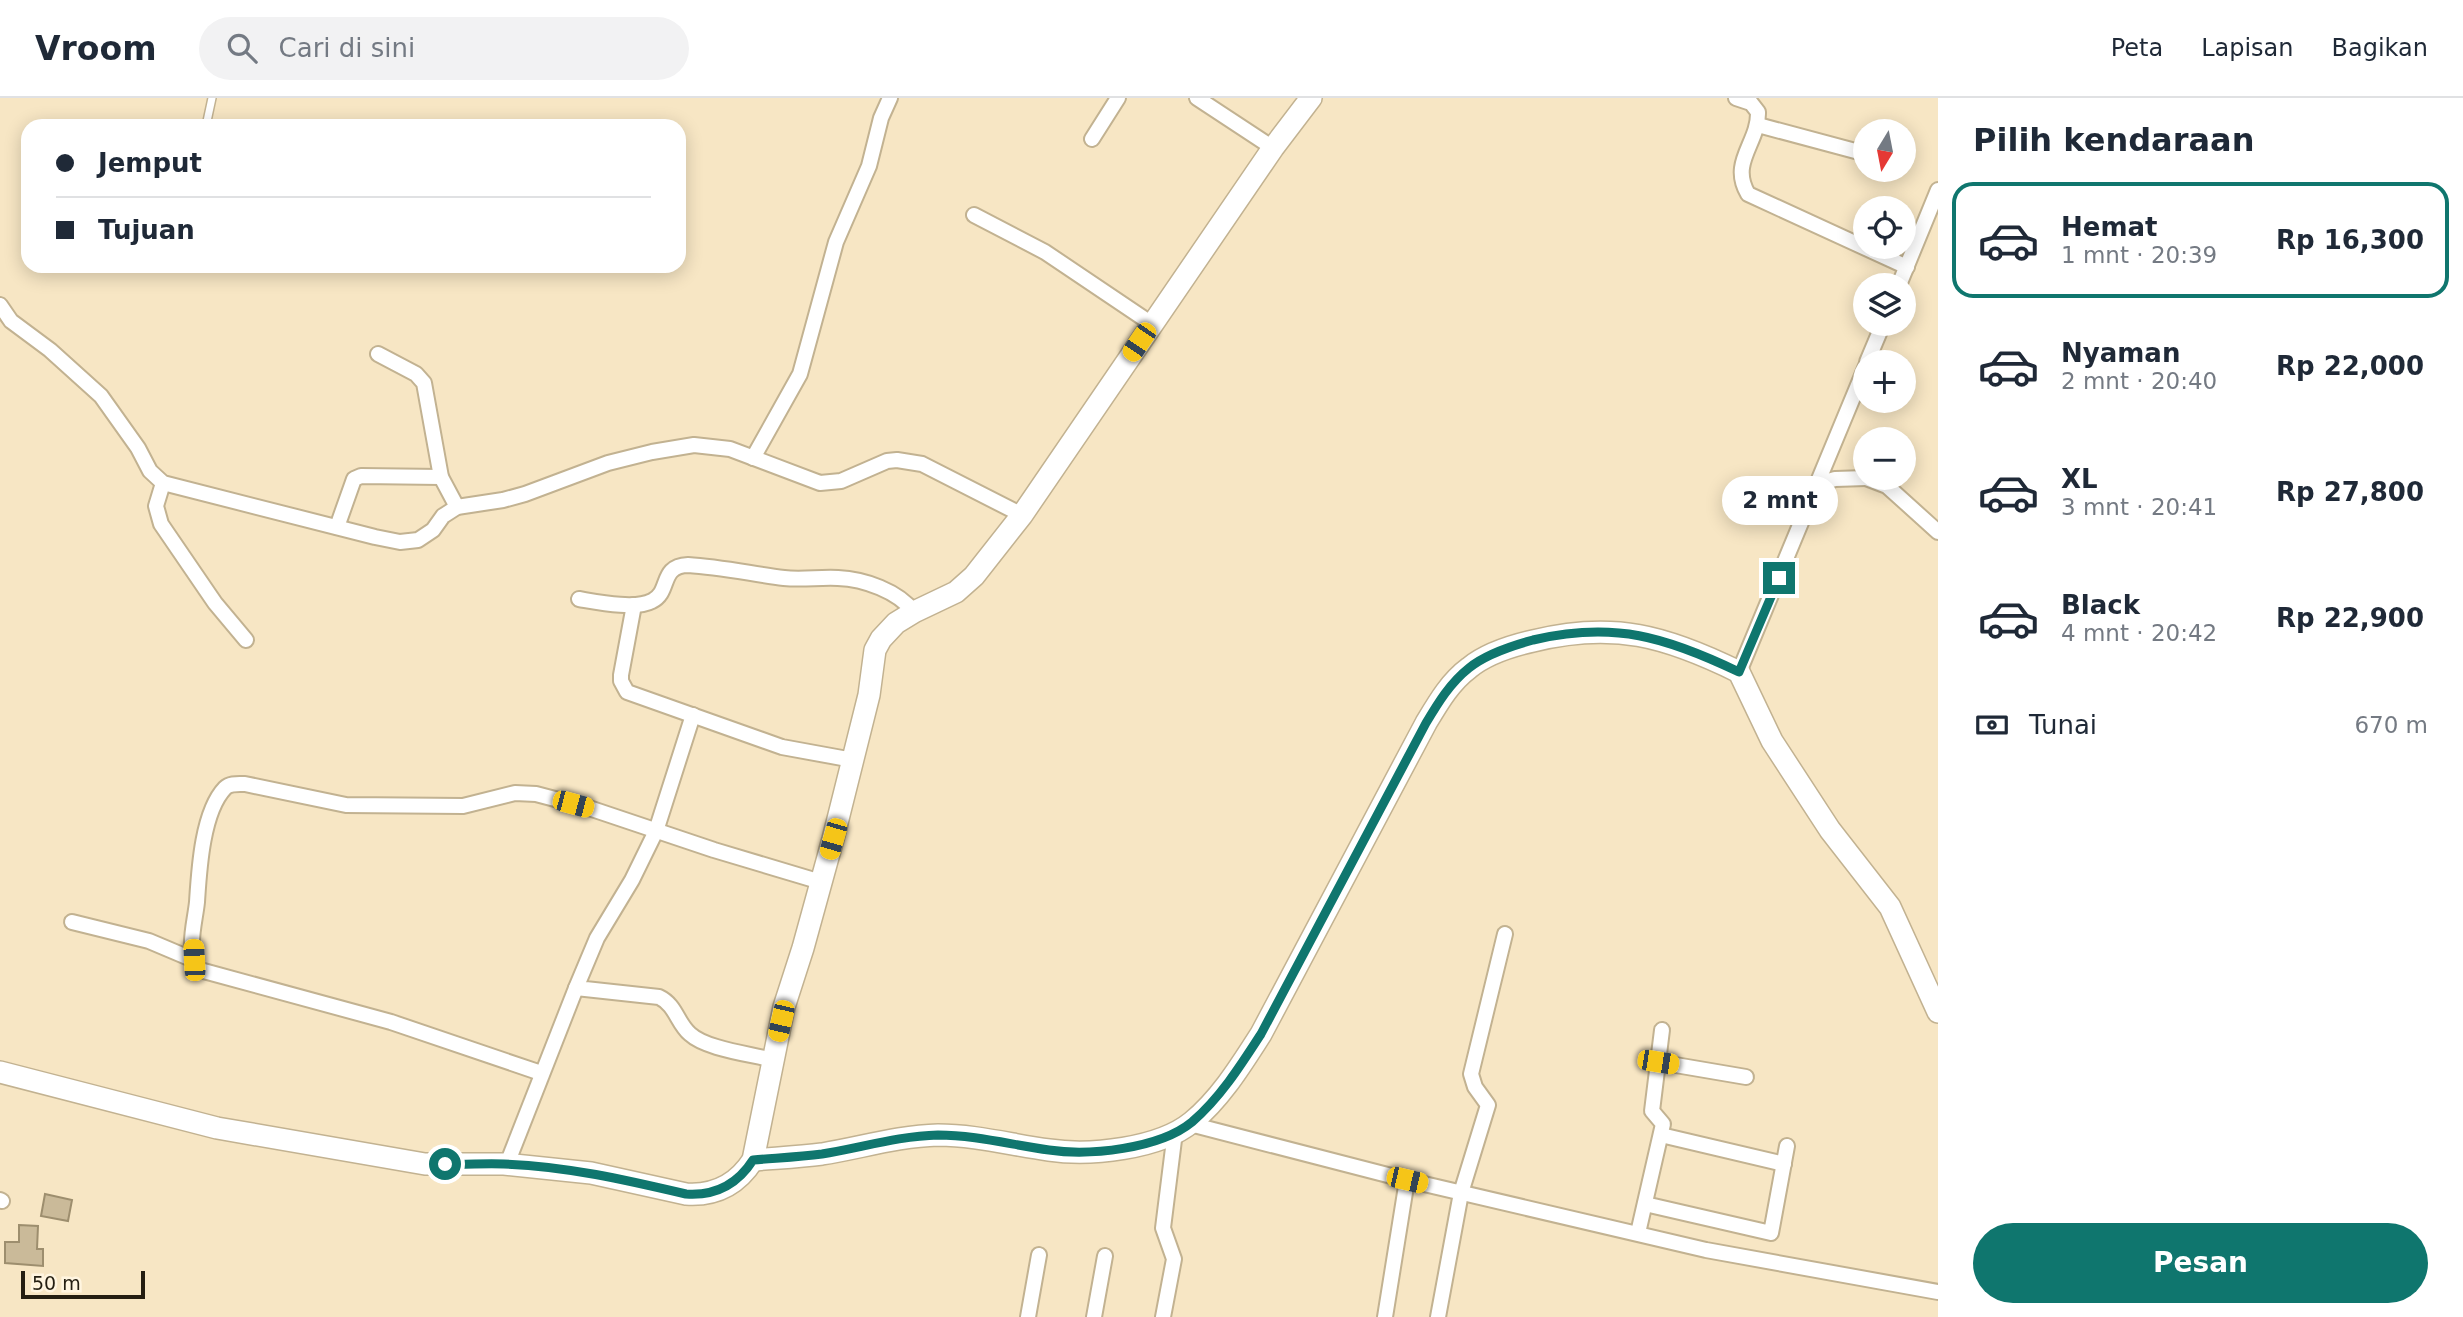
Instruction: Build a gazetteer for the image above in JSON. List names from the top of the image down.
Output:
{
  "scale_bar": "50 m",
  "north": "bottom",
  "page": {
    "header": "Vroom",
    "search": "Cari di sini",
    "nav": ["Peta", "Lapisan", "Bagikan"],
    "heading": "Pilih kendaraan",
    "map_buttons": ["+", "−"],
    "banner": ["Jemput", "Tujuan"],
    "list": [
      {
        "name": "Hemat",
        "note": "1 mnt · 20:39",
        "value": "Rp 16,300"
      },
      {
        "name": "Nyaman",
        "note": "2 mnt · 20:40",
        "value": "Rp 22,000"
      },
      {
        "name": "XL",
        "note": "3 mnt · 20:41",
        "value": "Rp 27,800"
      },
      {
        "name": "Black",
        "note": "4 mnt · 20:42",
        "value": "Rp 22,900"
      }
    ],
    "bubble": "2 mnt",
    "pay": ["Tunai", "670 m"],
    "buttons": "Pesan",
    "scale": "50 m"
  }
}
